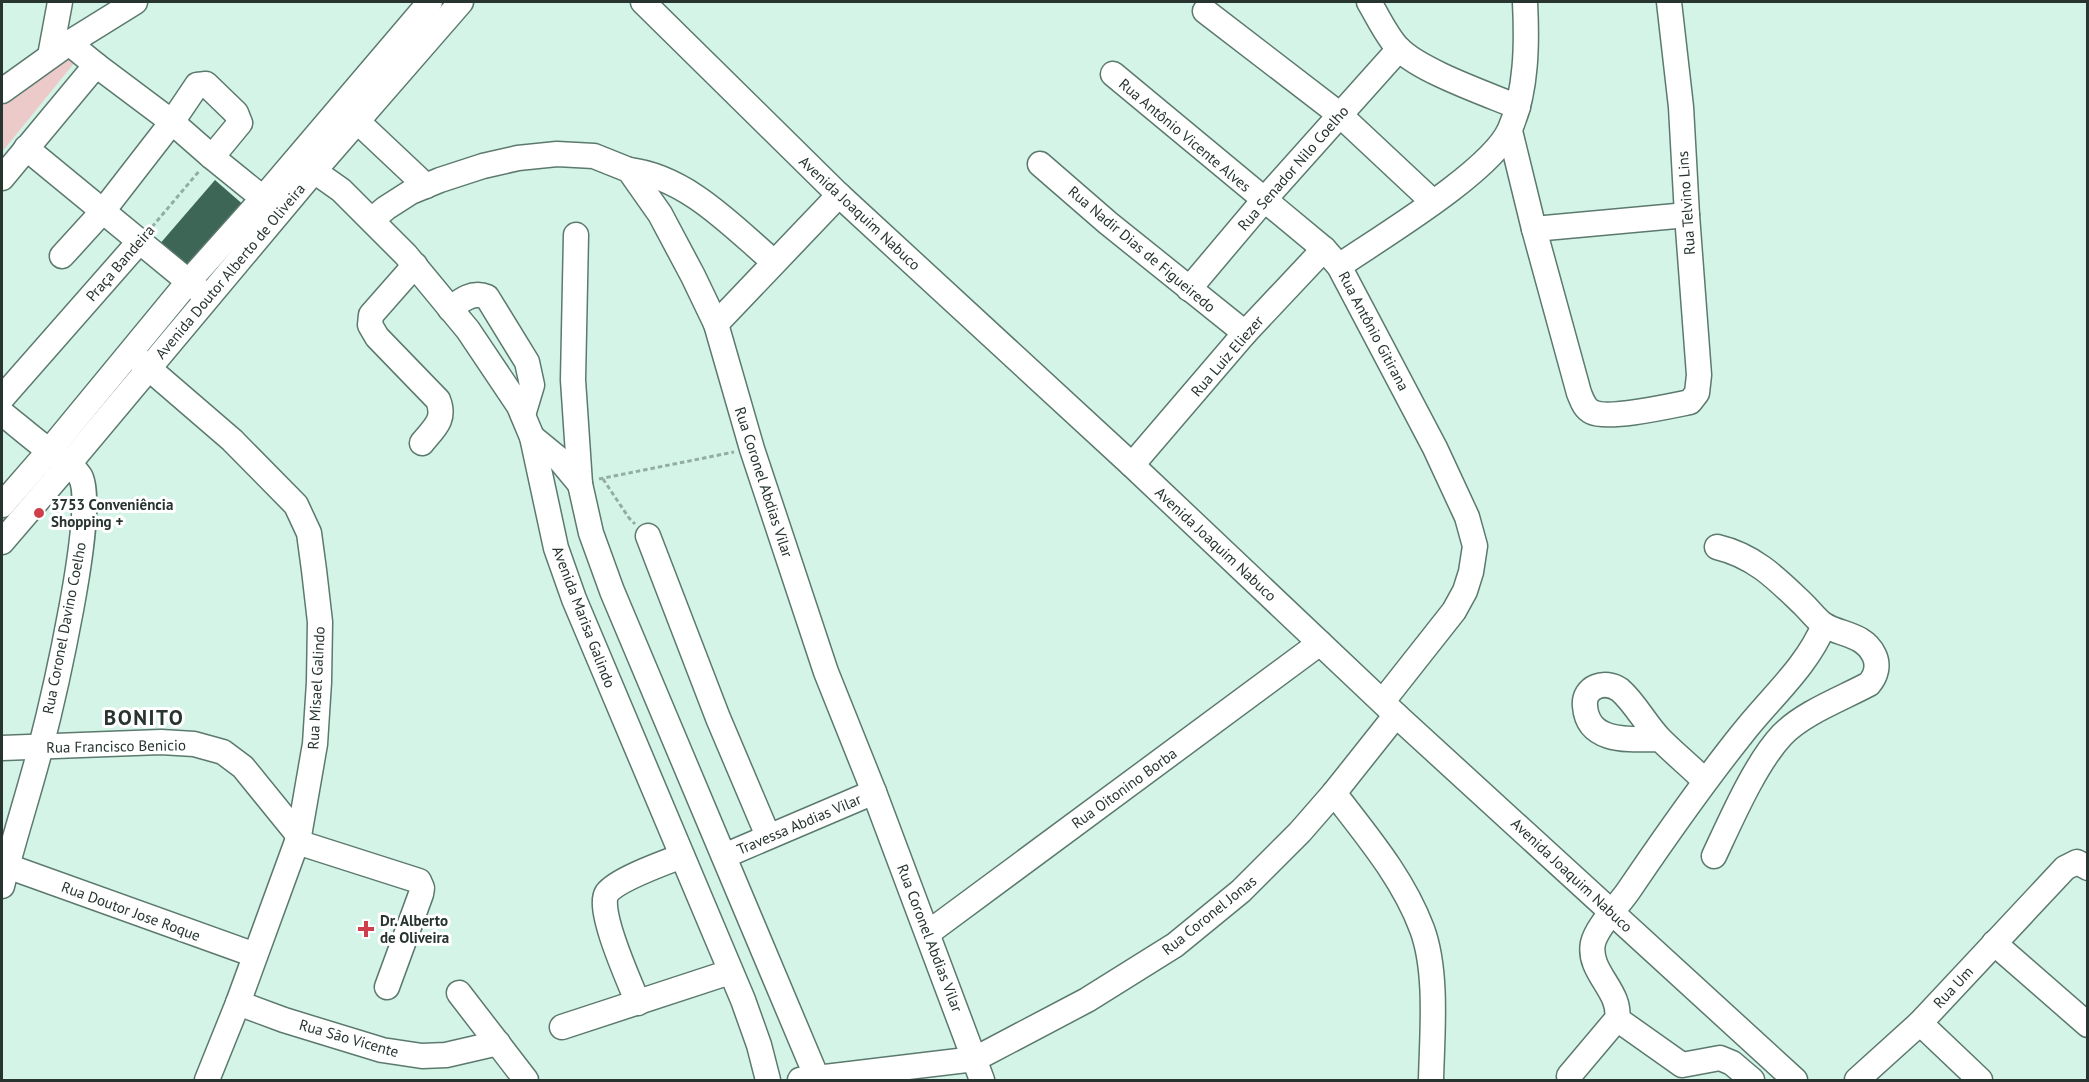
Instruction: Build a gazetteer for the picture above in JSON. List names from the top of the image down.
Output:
{
  "streets": {
    "street": [
      "Rua Antônio Vicente Alves",
      "Rua Senador Nilo Coelho",
      "Rua Telvino Lins",
      "Avenida Joaquim Nabuco",
      "Rua Nadir Dias de Figueiredo",
      "Praça Bandeira",
      "Avenida Doutor Alberto de Oliveira",
      "Rua Antônio Gitirana",
      "Rua Luiz Eliezer",
      "Rua Coronel Abdias Vilar",
      "Avenida Marisa Galindo",
      "Rua Coronel Davino Coelho",
      "Rua Misael Galindo",
      "Rua Francisco Benicio",
      "Rua Oitonino Borba",
      "Travessa Abdias Vilar",
      "Rua Doutor Jose Roque",
      "Rua Coronel Jonas",
      "Rua Um",
      "Rua São Vicente"
    ]
  },
  "crossings": [
    ["Rua Antônio Vicente Alves", "Rua Senador Nilo Coelho"],
    ["Rua Antônio Vicente Alves", "Rua Antônio Gitirana"],
    ["Rua Antônio Vicente Alves", "Rua Luiz Eliezer"],
    ["Rua Senador Nilo Coelho", "Rua Nadir Dias de Figueiredo"],
    ["Avenida Joaquim Nabuco", "Rua Antônio Gitirana"],
    ["Avenida Joaquim Nabuco", "Rua Luiz Eliezer"],
    ["Avenida Joaquim Nabuco", "Rua Oitonino Borba"],
    ["Avenida Joaquim Nabuco", "Rua Coronel Jonas"],
    ["Rua Nadir Dias de Figueiredo", "Rua Luiz Eliezer"],
    ["Avenida Doutor Alberto de Oliveira", "Avenida Marisa Galindo"],
    ["Avenida Doutor Alberto de Oliveira", "Rua Coronel Davino Coelho"],
    ["Avenida Doutor Alberto de Oliveira", "Rua Misael Galindo"],
    ["Rua Antônio Gitirana", "Rua Luiz Eliezer"],
    ["Rua Antônio Gitirana", "Rua Coronel Jonas"],
    ["Rua Coronel Abdias Vilar", "Rua Oitonino Borba"],
    ["Rua Coronel Abdias Vilar", "Travessa Abdias Vilar"],
    ["Rua Coronel Abdias Vilar", "Rua Coronel Jonas"],
    ["Rua Coronel Davino Coelho", "Rua Francisco Benicio"],
    ["Rua Coronel Davino Coelho", "Rua Doutor Jose Roque"],
    ["Rua Misael Galindo", "Rua Francisco Benicio"],
    ["Rua Misael Galindo", "Rua Doutor Jose Roque"],
    ["Rua Misael Galindo", "Rua São Vicente"]
  ],
  "districts": ["BONITO"],
  "places": {
    "other": ["3753 Conveniência Shopping +"],
    "health": ["Dr. Alberto de Oliveira"]
  }
}
